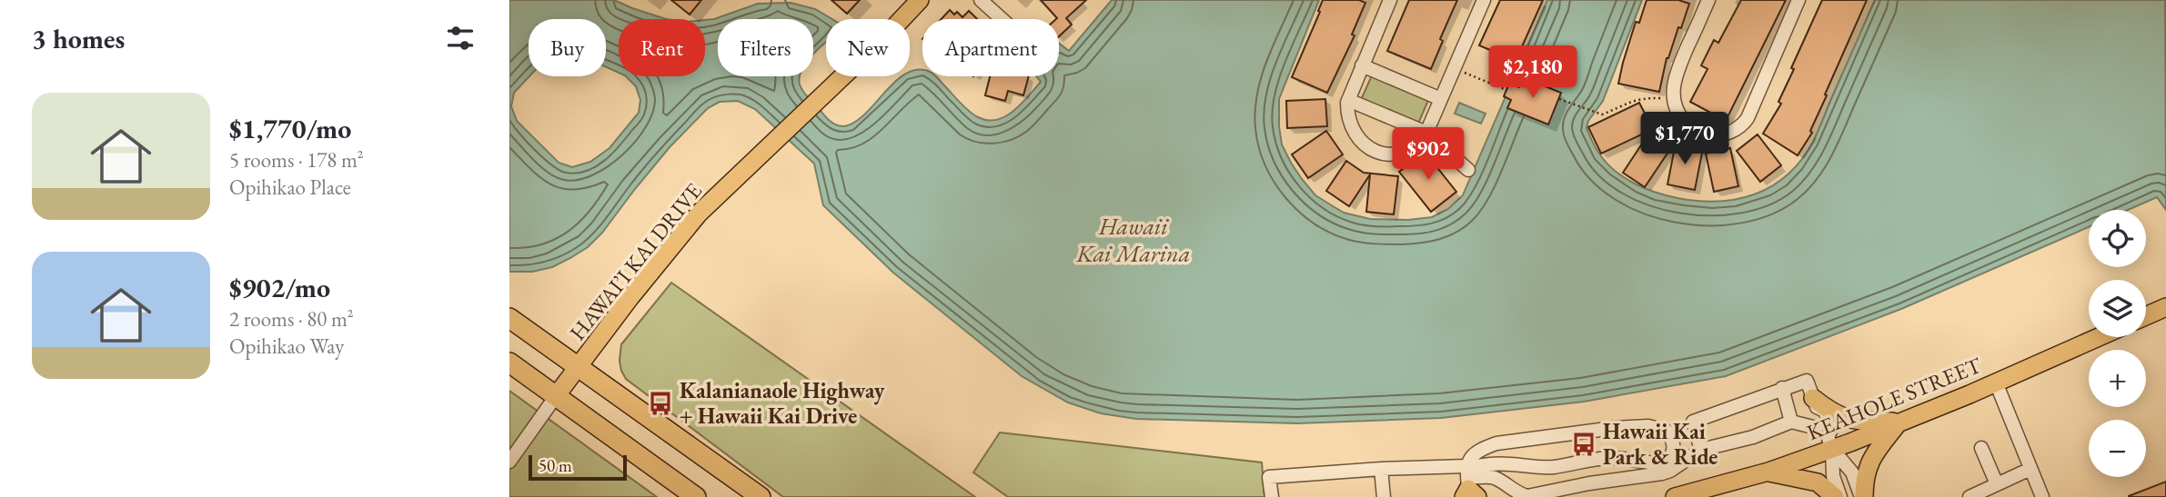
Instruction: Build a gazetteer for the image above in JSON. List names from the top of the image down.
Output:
{
  "streets": {
    "main road": ["HAWAI’I KAI DRIVE", "KEAHOLE STREET"]
  },
  "water": ["Hawaii Kai Marina"],
  "places": {
    "bus stop": ["Kalanianaole Highway + Hawaii Kai Drive", "Hawaii Kai Park & Ride"]
  },
  "scale_bar": "50 m",
  "page": {
    "heading": "3 homes",
    "chip": [
      "Buy",
      "Rent",
      "Filters",
      "New",
      "Apartment"
    ],
    "price": ["$2,180", "$1,770", "$902"],
    "list": [
      {
        "name": "$1,770/mo",
        "note": "5 rooms · 178 m² · Opihikao Place"
      },
      {
        "name": "$902/mo",
        "note": "2 rooms · 80 m² · Opihikao Way"
      }
    ],
    "map_buttons": ["+", "−"],
    "scale": "50 m"
  }
}
